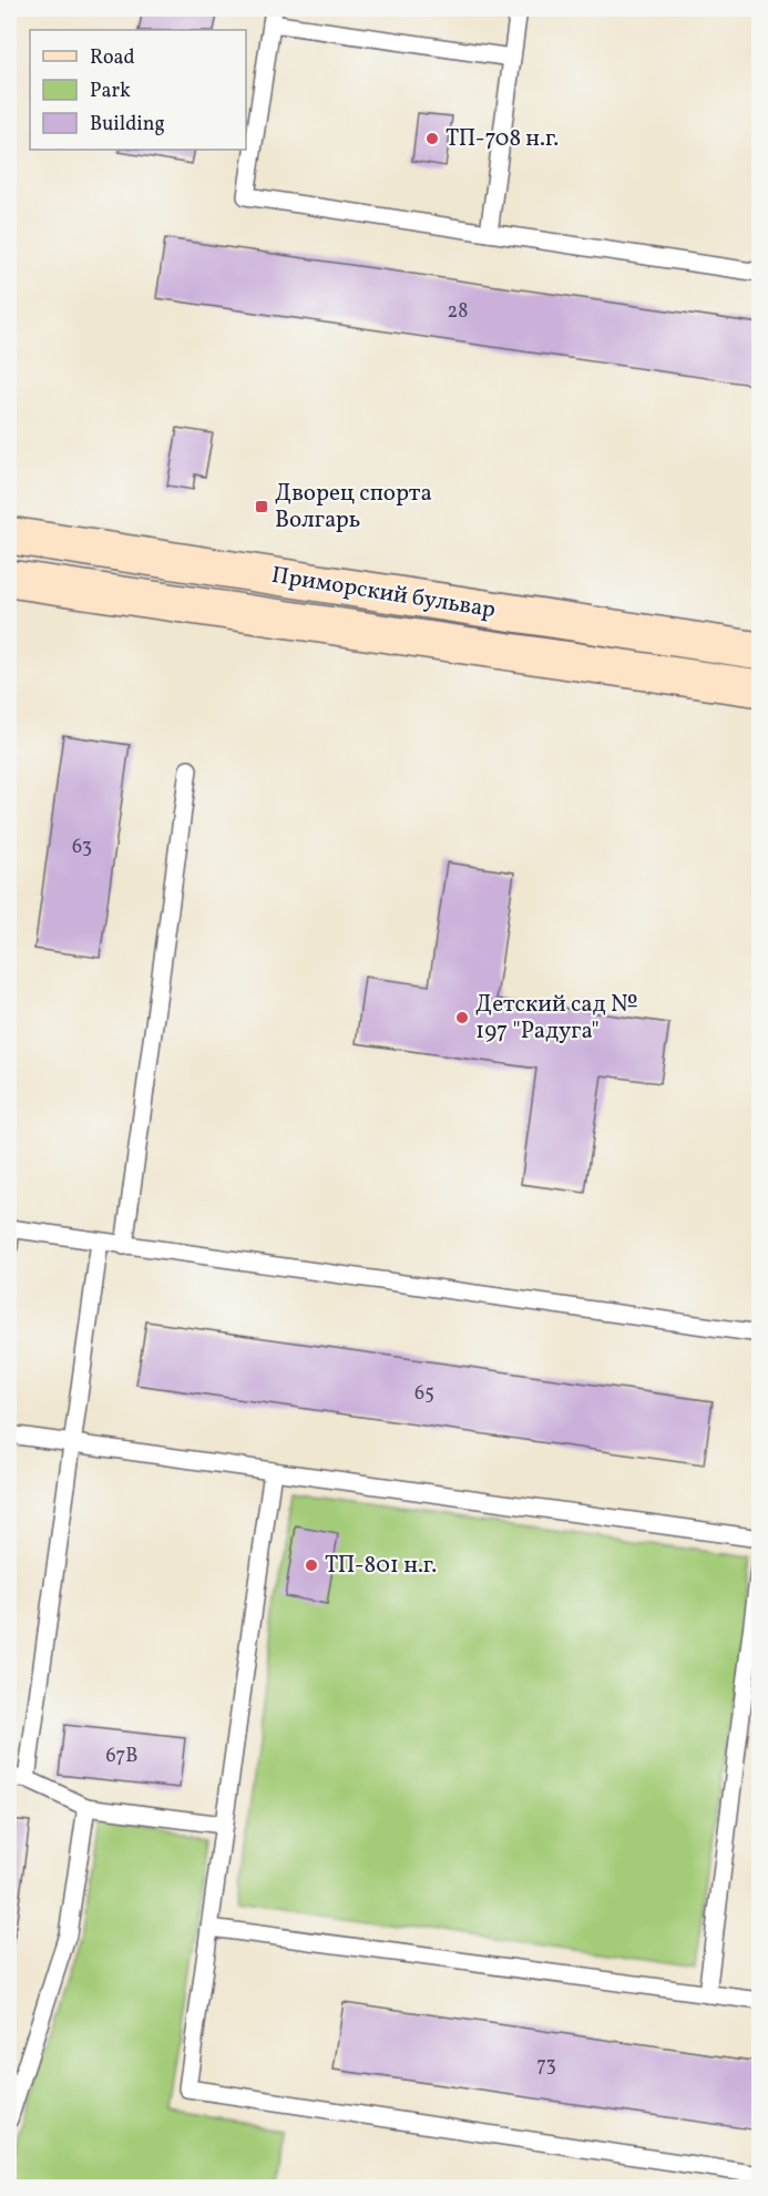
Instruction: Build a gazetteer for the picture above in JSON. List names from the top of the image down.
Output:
{
  "streets": {
    "main road": ["Приморский бульвар"]
  },
  "places": {
    "other": ["ТП-708 н.г.", "Детский сад № 197 \"Радуга\"", "ТП-801 н.г."],
    "transit": ["Дворец спорта Волгарь"]
  },
  "house_numbers": [
    "28",
    "63",
    "65",
    "67В",
    "73"
  ],
  "legend": ["Road", "Park", "Building"]
}
